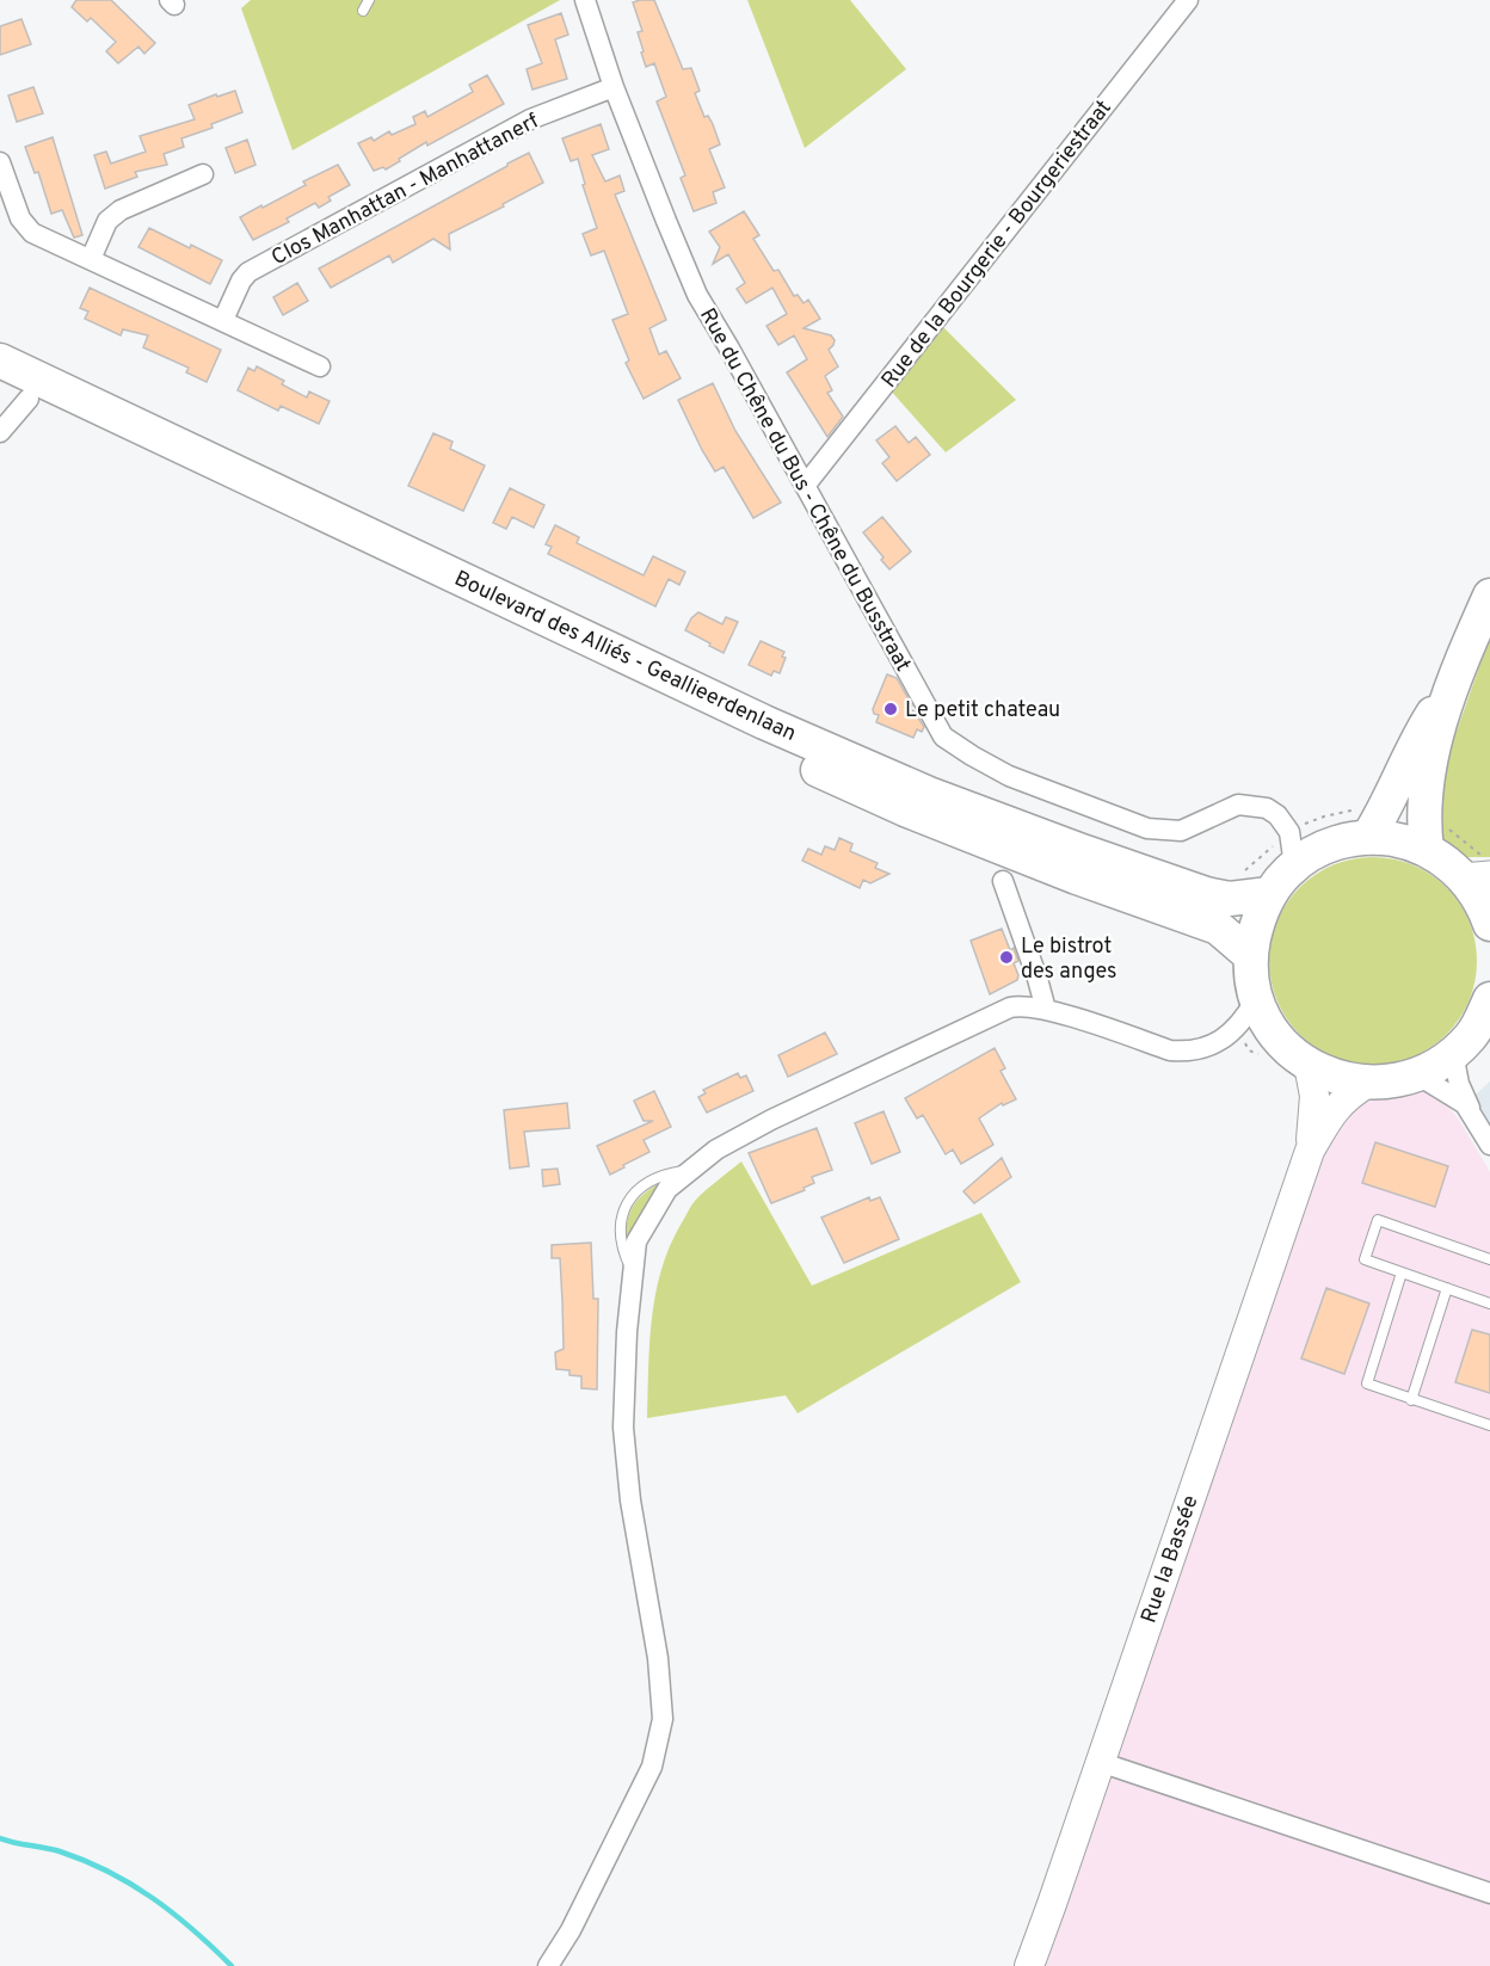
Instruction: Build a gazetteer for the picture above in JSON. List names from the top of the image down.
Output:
{
  "streets": {
    "highway": ["Boulevard des Alliés - Geallieerdenlaan"],
    "main road": ["Rue la Bassée"],
    "street": ["Clos Manhattan - Manhattanerf", "Rue de la Bourgerie - Bourgeriestraat", "Rue du Chêne du Bus - Chêne du Busstraat"]
  },
  "crossings": [
    ["Clos Manhattan - Manhattanerf", "Rue du Chêne du Bus - Chêne du Busstraat"],
    ["Rue de la Bourgerie - Bourgeriestraat", "Rue du Chêne du Bus - Chêne du Busstraat"]
  ],
  "places": ["Le petit chateau", "Le bistrot des anges"]
}
